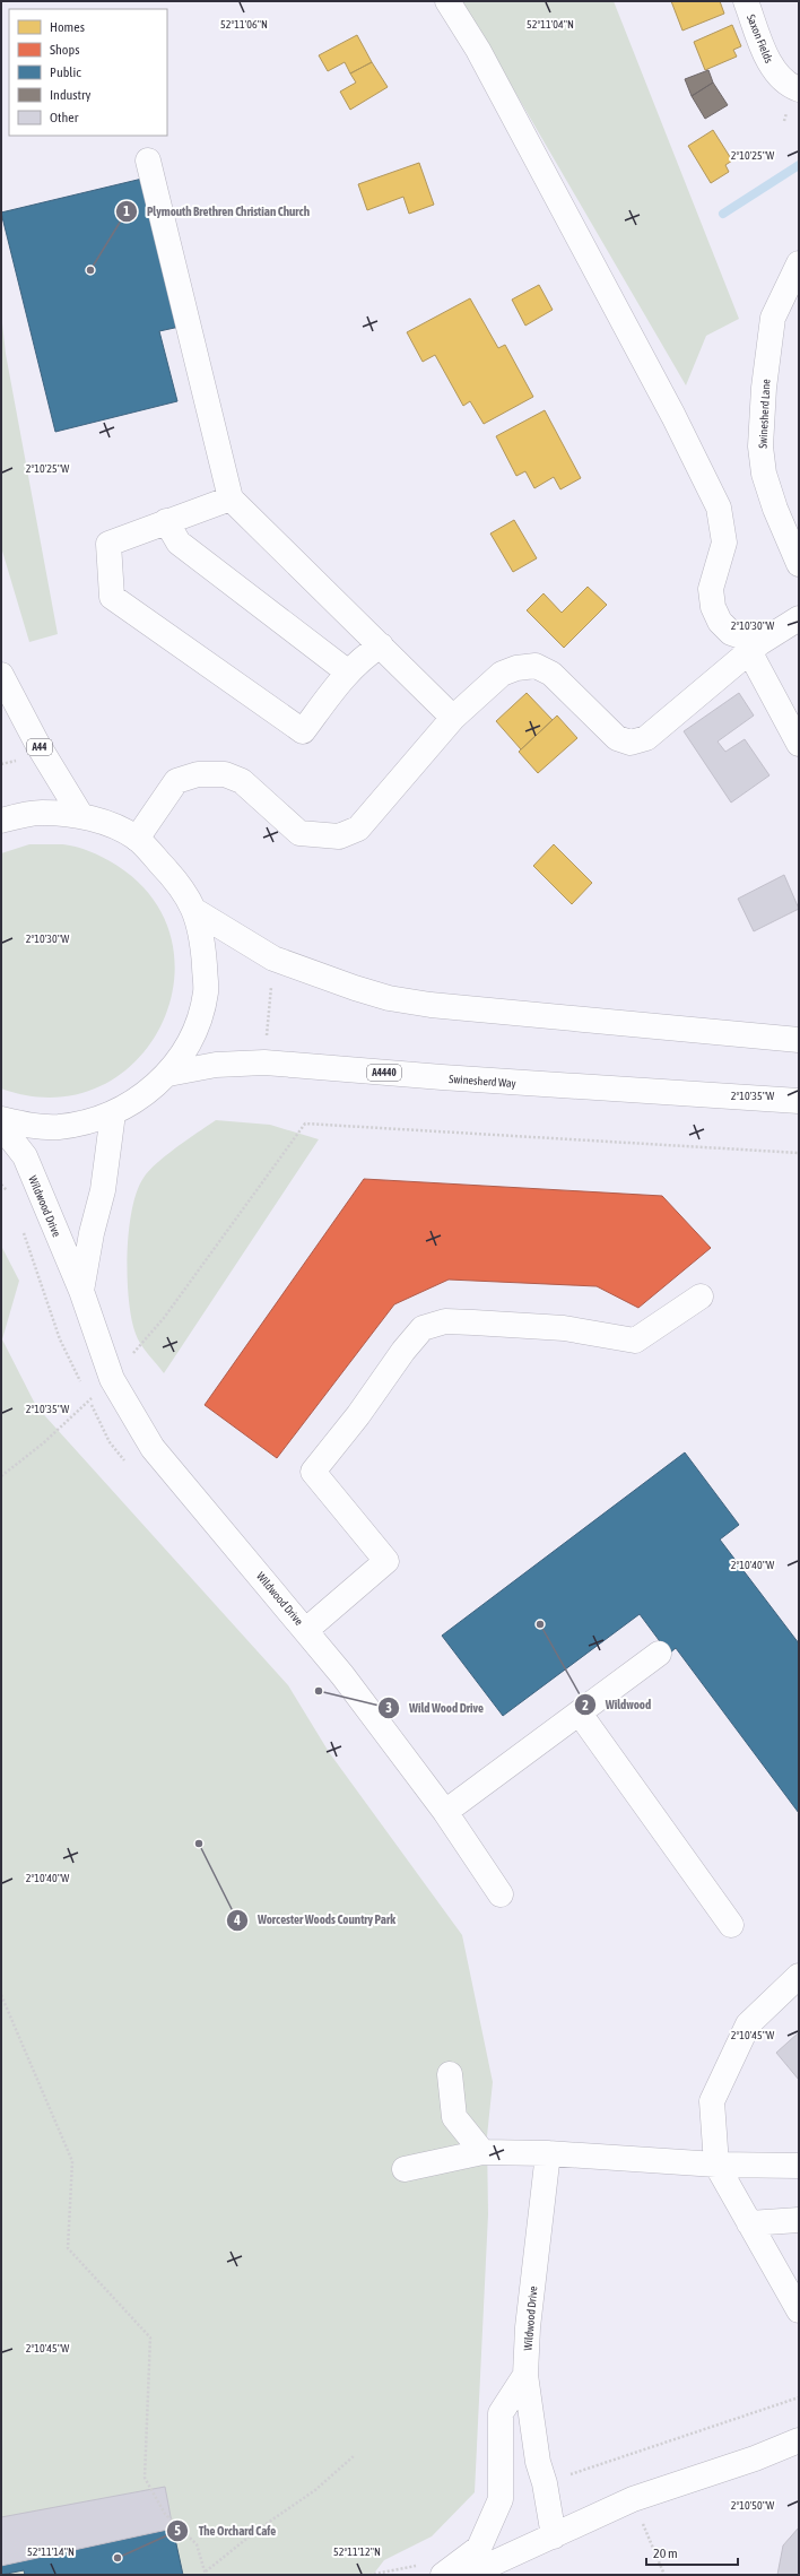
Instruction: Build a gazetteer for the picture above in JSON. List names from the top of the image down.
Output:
{
  "streets": {
    "main road": [
      "Saxon Fields",
      "Swinesherd Lane",
      "A44",
      "A4440",
      "Swinesherd Way",
      "Wildwood Drive"
    ]
  },
  "places": [
    "Plymouth Brethren Christian Church",
    "Wildwood",
    "Wild Wood Drive",
    "Worcester Woods Country Park",
    "The Orchard Cafe"
  ],
  "legend": [
    "Homes",
    "Shops",
    "Public",
    "Industry",
    "Other"
  ],
  "scale_bar": "20 m",
  "coordinates": [
    "52°11'06\"N",
    "52°11'04\"N",
    "2°10'25\"W",
    "2°10'30\"W",
    "2°10'35\"W",
    "2°10'40\"W",
    "2°10'45\"W",
    "2°10'50\"W",
    "52°11'14\"N",
    "52°11'12\"N"
  ]
}
